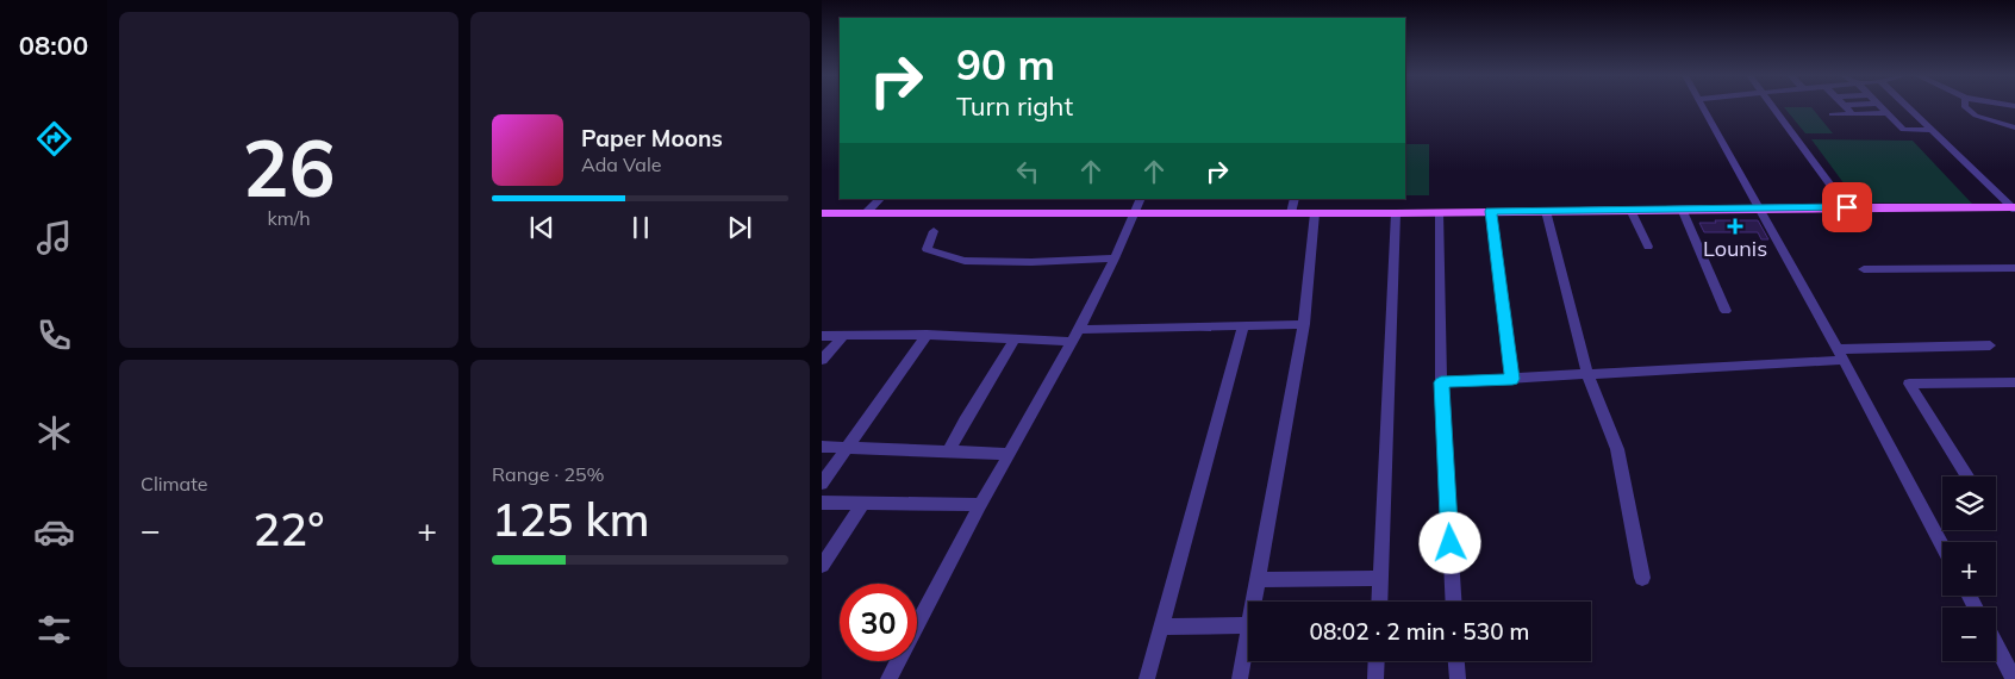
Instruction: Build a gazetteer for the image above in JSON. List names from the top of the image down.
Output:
{
  "places": {
    "health": ["Lounis"]
  },
  "page": {
    "tabs": "08:00",
    "tile": [
      ["26", "km/h"],
      "Climate",
      ["Range · 25%", "125 km"]
    ],
    "turn": ["90 m", "Turn right"],
    "song": ["Paper Moons", "Ada Vale"],
    "map_buttons": ["+", "−"],
    "heat": ["−", "22°", "+"],
    "limit": "30",
    "trip": "08:02 · 2 min · 530 m"
  }
}
